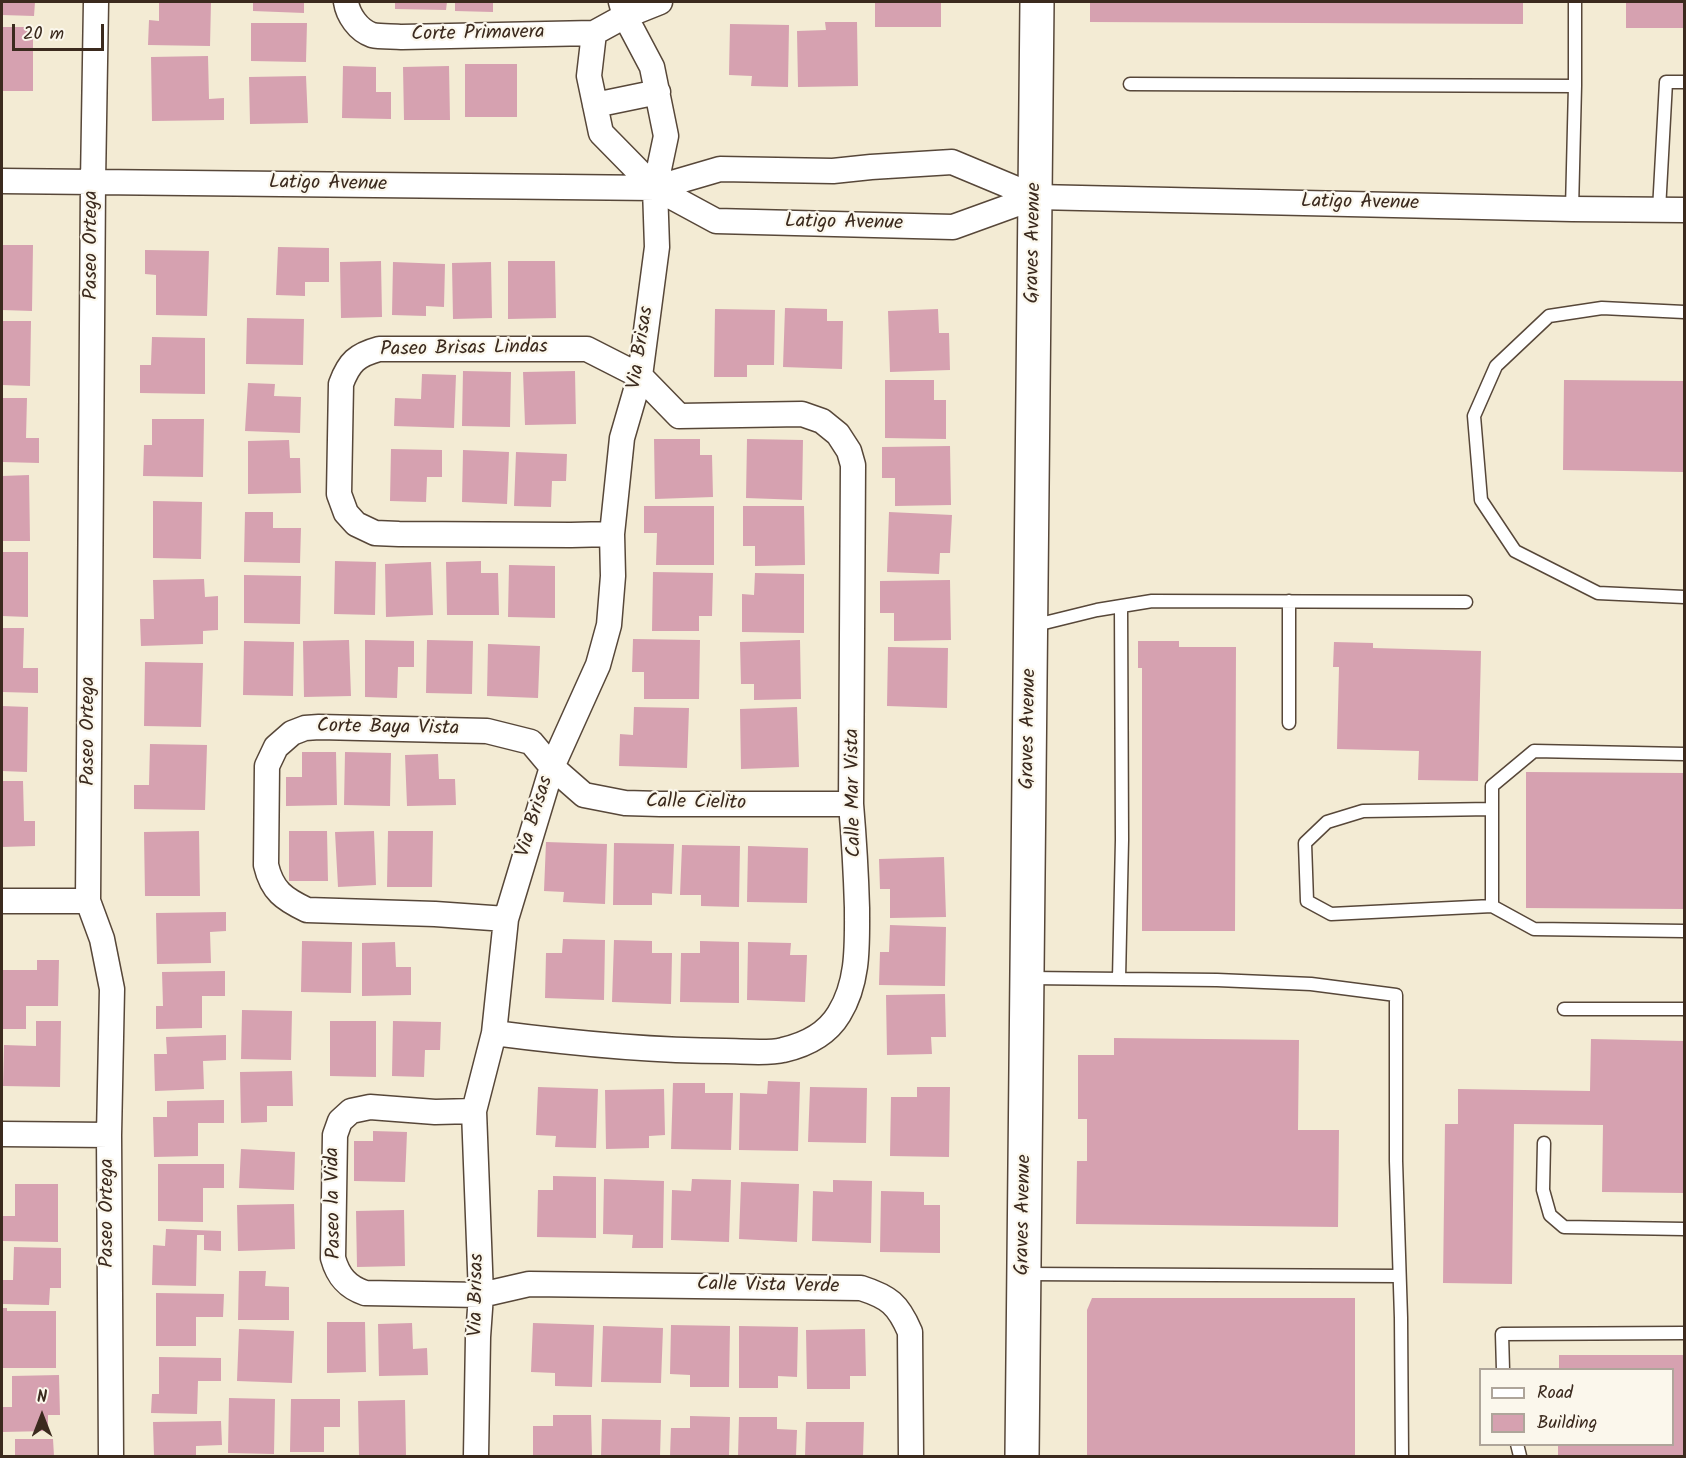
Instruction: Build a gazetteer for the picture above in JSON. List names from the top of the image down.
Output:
{
  "streets": {
    "street": [
      "Corte Primavera",
      "Latigo Avenue",
      "Graves Avenue",
      "Paseo Ortega",
      "Via Brisas",
      "Paseo Brisas Lindas",
      "Corte Baya Vista",
      "Calle Mar Vista",
      "Calle Cielito",
      "Paseo la Vida",
      "Calle Vista Verde"
    ]
  },
  "crossings": [
    ["Corte Primavera", "Via Brisas"],
    ["Latigo Avenue", "Graves Avenue"],
    ["Latigo Avenue", "Paseo Ortega"],
    ["Latigo Avenue", "Via Brisas"],
    ["Via Brisas", "Paseo Brisas Lindas"],
    ["Via Brisas", "Corte Baya Vista"],
    ["Via Brisas", "Calle Mar Vista"],
    ["Via Brisas", "Calle Cielito"],
    ["Via Brisas", "Paseo la Vida"],
    ["Via Brisas", "Calle Vista Verde"],
    ["Paseo Brisas Lindas", "Calle Mar Vista"],
    ["Corte Baya Vista", "Calle Cielito"],
    ["Calle Mar Vista", "Calle Cielito"],
    ["Paseo la Vida", "Calle Vista Verde"]
  ],
  "legend": ["Road", "Building"],
  "scale_bar": "20 m",
  "north": "top"
}
